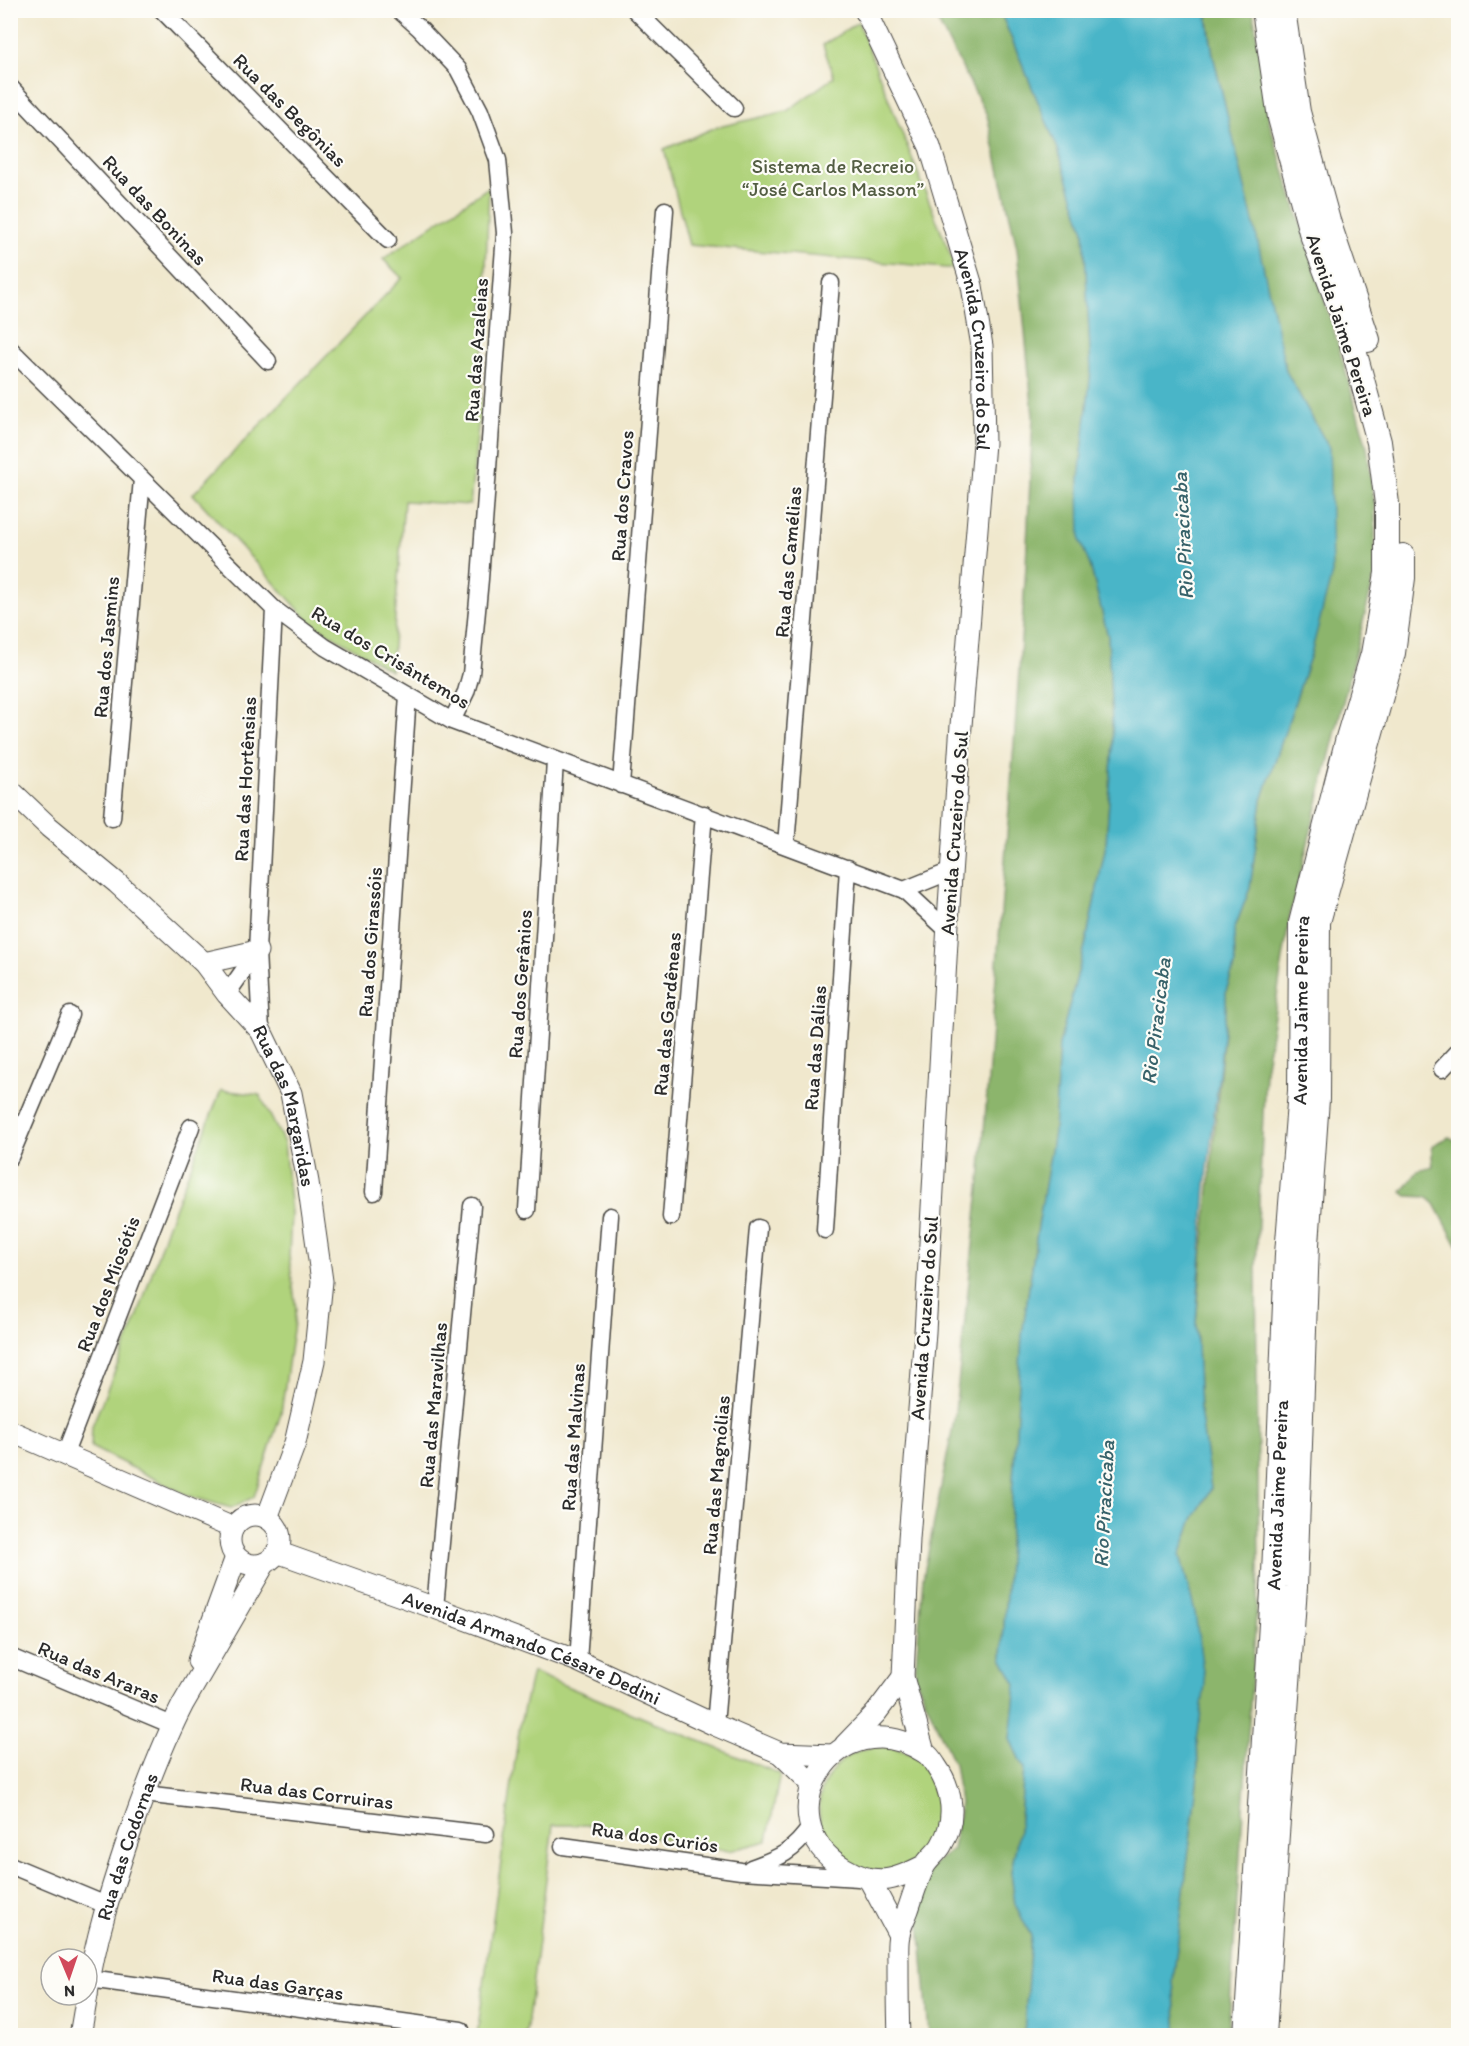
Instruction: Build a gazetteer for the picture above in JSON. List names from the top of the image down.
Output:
{
  "streets": {
    "main road": ["Avenida Jaime Pereira"],
    "street": [
      "Rua das Begônias",
      "Rua das Boninas",
      "Rua das Azaleias",
      "Avenida Cruzeiro do Sul",
      "Rua dos Cravos",
      "Rua das Camélias",
      "Rua dos Jasmins",
      "Rua dos Crisântemos",
      "Rua das Hortênsias",
      "Rua dos Girassóis",
      "Rua dos Gerânios",
      "Rua das Gardêneas",
      "Rua das Dálias",
      "Rua das Margaridas",
      "Rua dos Miosótis",
      "Rua das Maravilhas",
      "Rua das Malvinas",
      "Rua das Magnólias",
      "Avenida Armando Césare Dedini",
      "Rua das Araras",
      "Rua das Corruiras",
      "Rua dos Curiós",
      "Rua das Codornas",
      "Rua das Garças"
    ]
  },
  "crossings": [
    ["Rua das Azaleias", "Rua dos Crisântemos"],
    ["Avenida Cruzeiro do Sul", "Rua dos Crisântemos"],
    ["Avenida Cruzeiro do Sul", "Avenida Armando Césare Dedini"],
    ["Avenida Cruzeiro do Sul", "Rua dos Curiós"],
    ["Rua dos Cravos", "Rua dos Crisântemos"],
    ["Rua das Camélias", "Rua dos Crisântemos"],
    ["Rua dos Jasmins", "Rua dos Crisântemos"],
    ["Rua dos Crisântemos", "Rua das Hortênsias"],
    ["Rua dos Crisântemos", "Rua dos Girassóis"],
    ["Rua dos Crisântemos", "Rua dos Gerânios"],
    ["Rua dos Crisântemos", "Rua das Gardêneas"],
    ["Rua dos Crisântemos", "Rua das Dálias"],
    ["Rua das Hortênsias", "Rua das Margaridas"],
    ["Rua das Margaridas", "Avenida Armando Césare Dedini"],
    ["Rua das Margaridas", "Rua das Codornas"],
    ["Rua das Maravilhas", "Avenida Armando Césare Dedini"],
    ["Rua das Malvinas", "Avenida Armando Césare Dedini"],
    ["Rua das Magnólias", "Avenida Armando Césare Dedini"],
    ["Avenida Armando Césare Dedini", "Rua dos Curiós"],
    ["Avenida Armando Césare Dedini", "Rua das Codornas"],
    ["Rua das Araras", "Rua das Codornas"],
    ["Rua das Corruiras", "Rua das Codornas"]
  ],
  "water": ["Rio Piracicaba"],
  "parks": ["Sistema de Recreio “José Carlos Masson”"],
  "north": "bottom"
}
